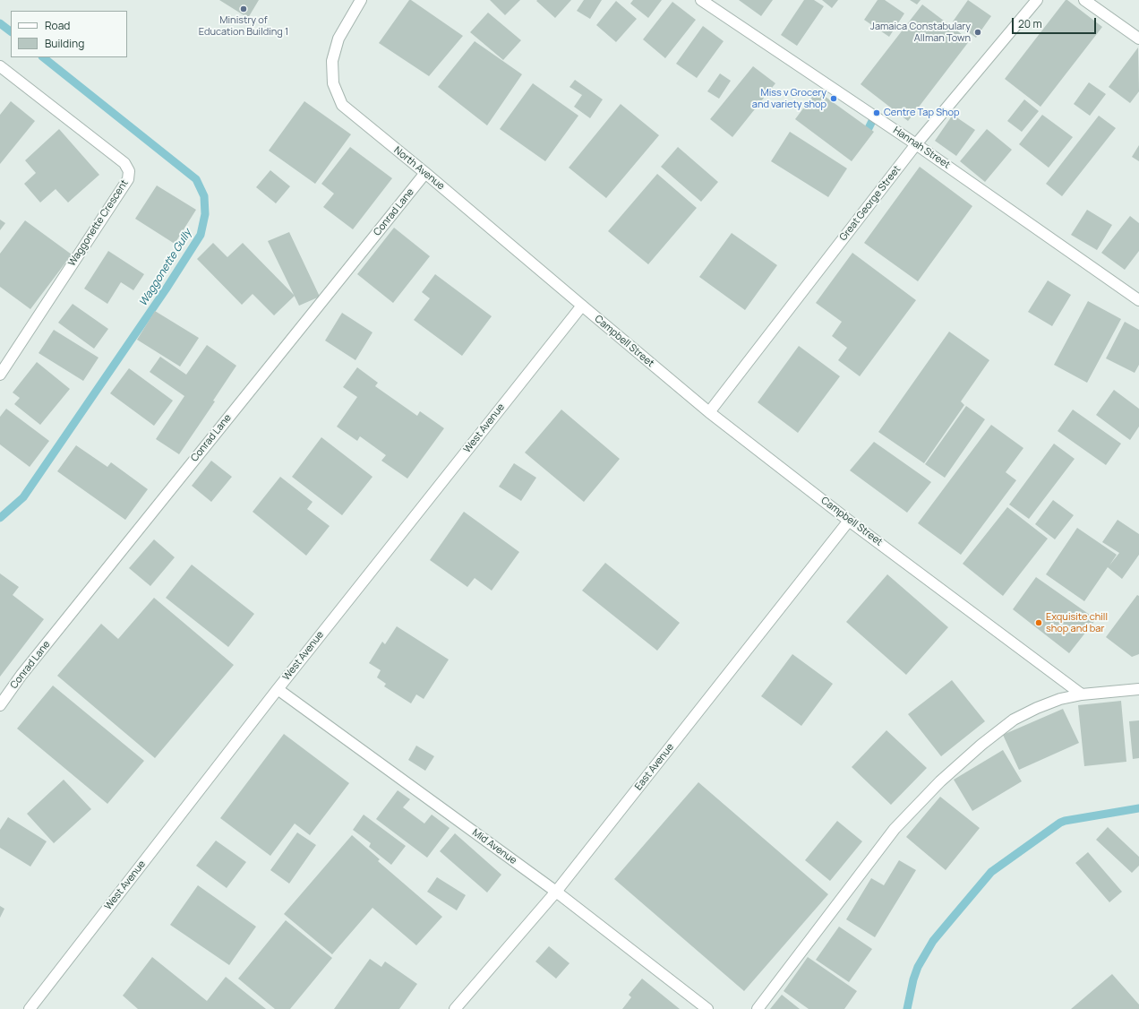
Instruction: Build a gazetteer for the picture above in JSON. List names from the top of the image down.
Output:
{
  "streets": {
    "street": [
      "Hannah Street",
      "North Avenue",
      "Great George Street",
      "Conrad Lane",
      "Waggonette Crescent",
      "Campbell Street",
      "West Avenue",
      "East Avenue",
      "Mid Avenue"
    ]
  },
  "crossings": [
    ["Hannah Street", "Great George Street"],
    ["North Avenue", "Conrad Lane"],
    ["North Avenue", "Campbell Street"],
    ["North Avenue", "West Avenue"],
    ["Great George Street", "Campbell Street"],
    ["Campbell Street", "West Avenue"],
    ["Campbell Street", "East Avenue"],
    ["West Avenue", "Mid Avenue"],
    ["East Avenue", "Mid Avenue"]
  ],
  "water": ["Waggonette Gully"],
  "places": [
    "Ministry of Education Building 1",
    "Jamaica Constabulary Allman Town",
    "Miss v Grocery and variety shop",
    "Centre Tap Shop",
    "Exquisite chill shop and bar"
  ],
  "legend": ["Road", "Building"],
  "scale_bar": "20 m"
}
